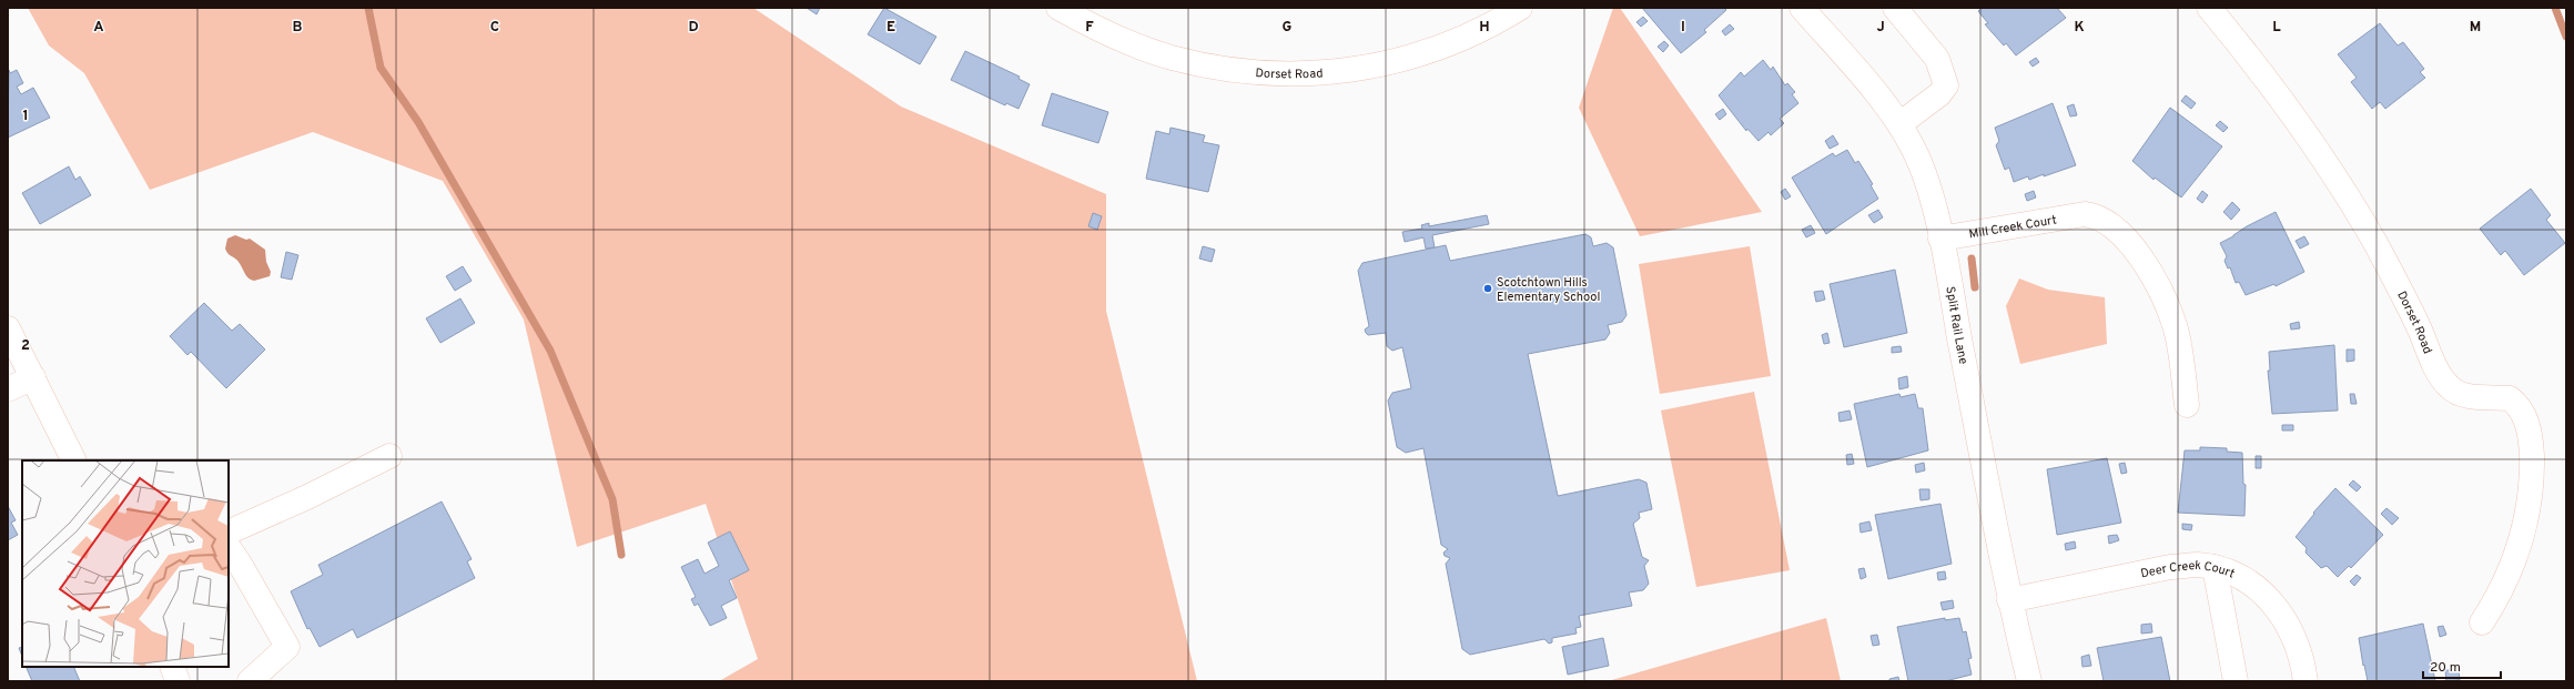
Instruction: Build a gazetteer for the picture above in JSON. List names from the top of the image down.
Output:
{
  "streets": {
    "street": [
      "Dorset Road",
      "Mill Creek Court",
      "Split Rail Lane",
      "Deer Creek Court"
    ]
  },
  "crossings": [
    ["Mill Creek Court", "Split Rail Lane"],
    ["Split Rail Lane", "Deer Creek Court"]
  ],
  "places": ["Scotchtown Hills Elementary School"],
  "scale_bar": "20 m",
  "grid": {
    "columns": [
      "A",
      "B",
      "C",
      "D",
      "E",
      "F",
      "G",
      "H",
      "I",
      "J",
      "K",
      "L",
      "M"
    ],
    "rows": ["1", "2"]
  }
}
